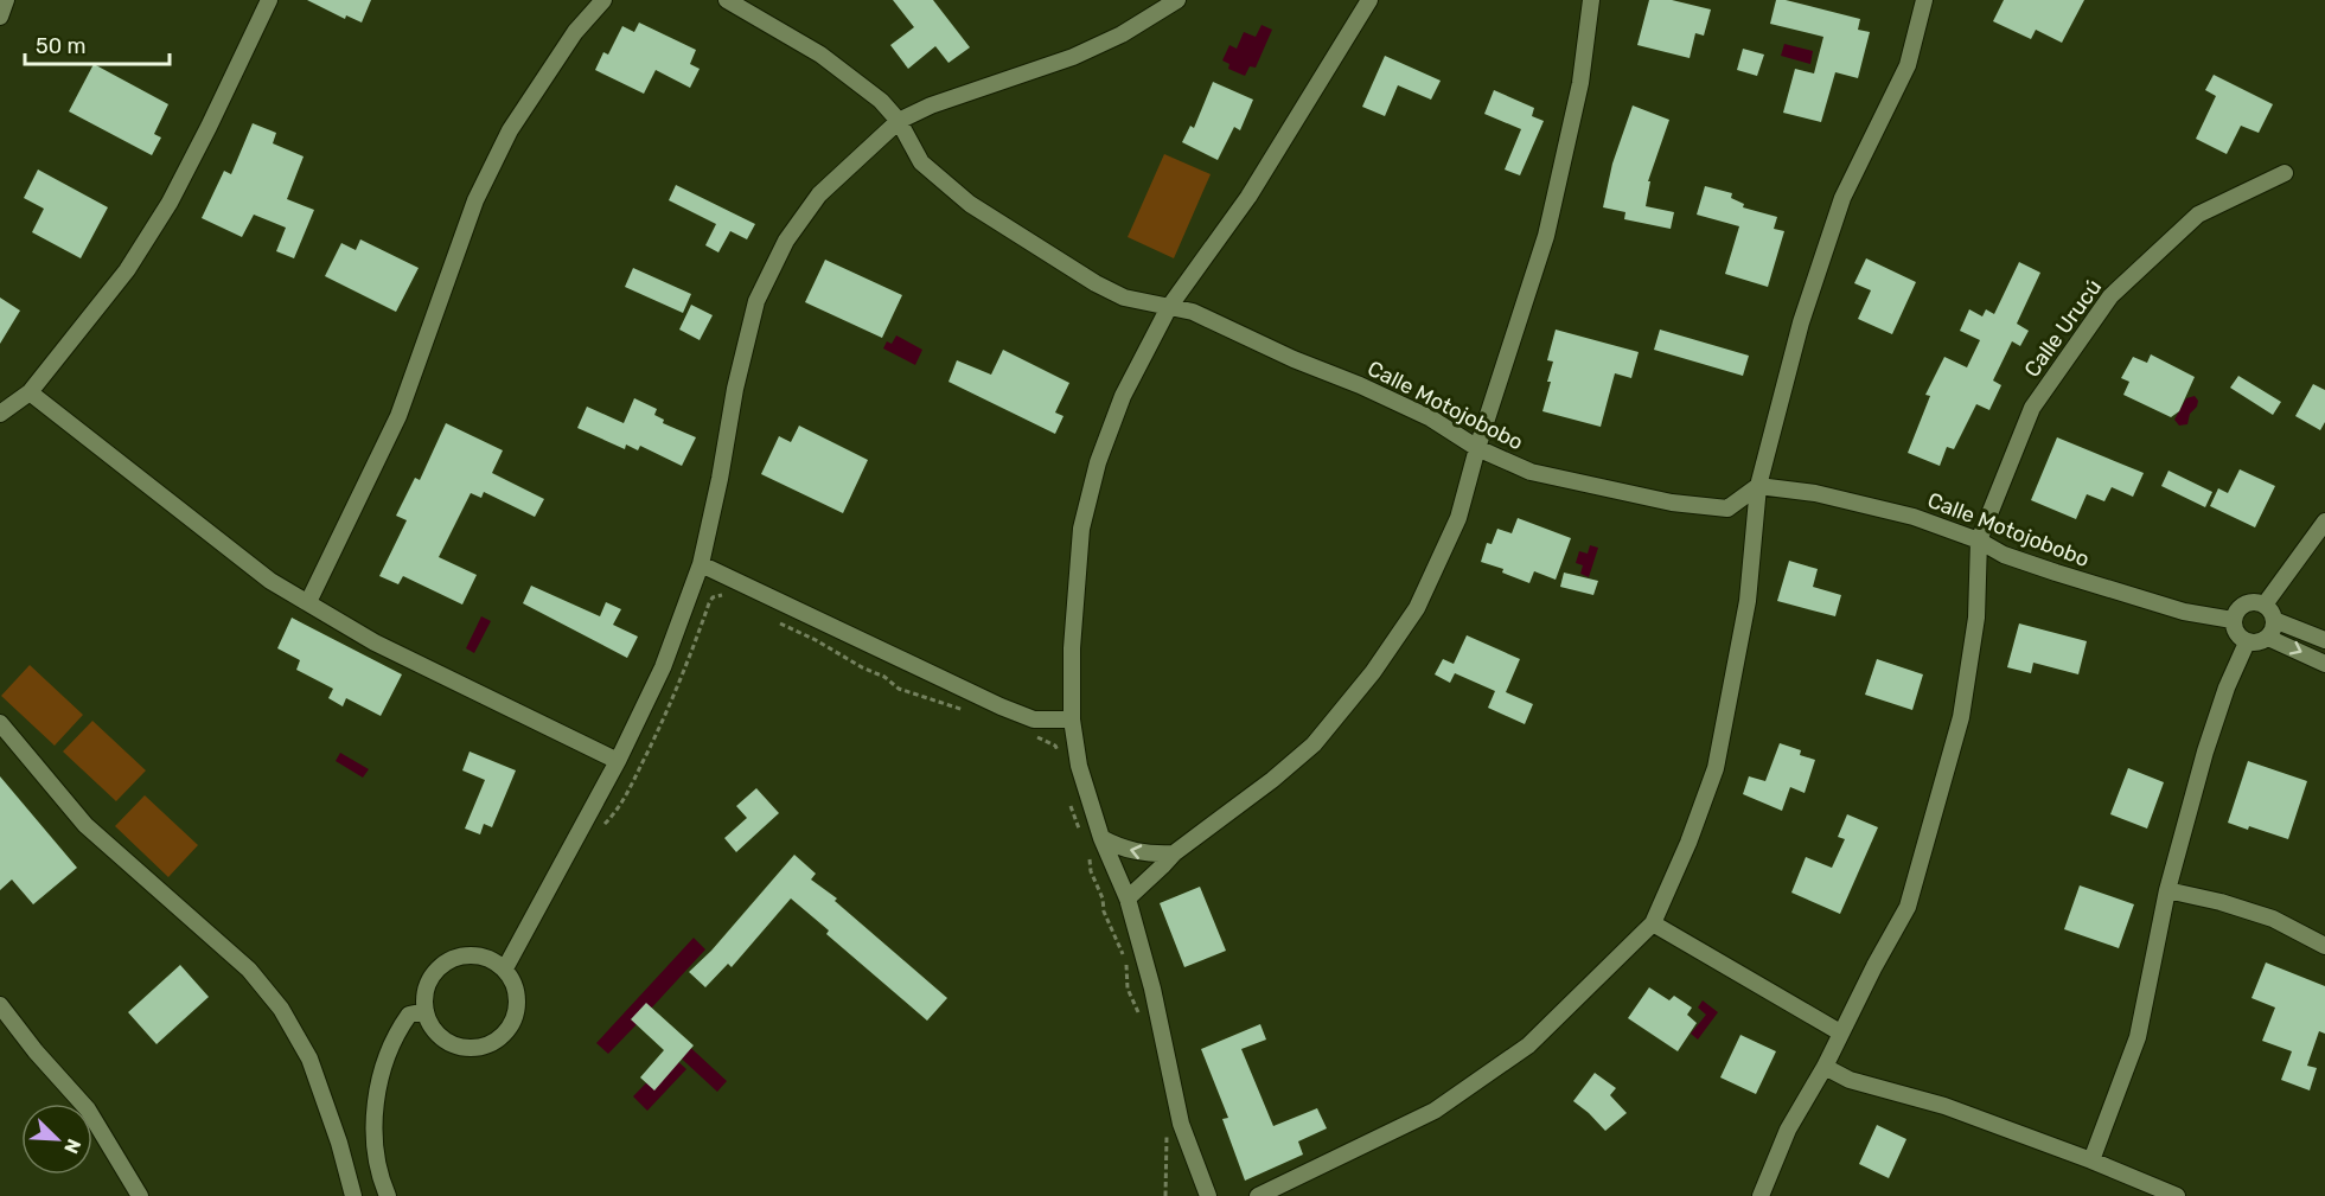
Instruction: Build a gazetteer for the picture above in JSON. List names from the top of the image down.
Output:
{
  "streets": {
    "street": ["Calle Urucú", "Calle Motojobobo"]
  },
  "crossings": [
    ["Calle Urucú", "Calle Motojobobo"]
  ],
  "scale_bar": "50 m",
  "north": "bottom right"
}
